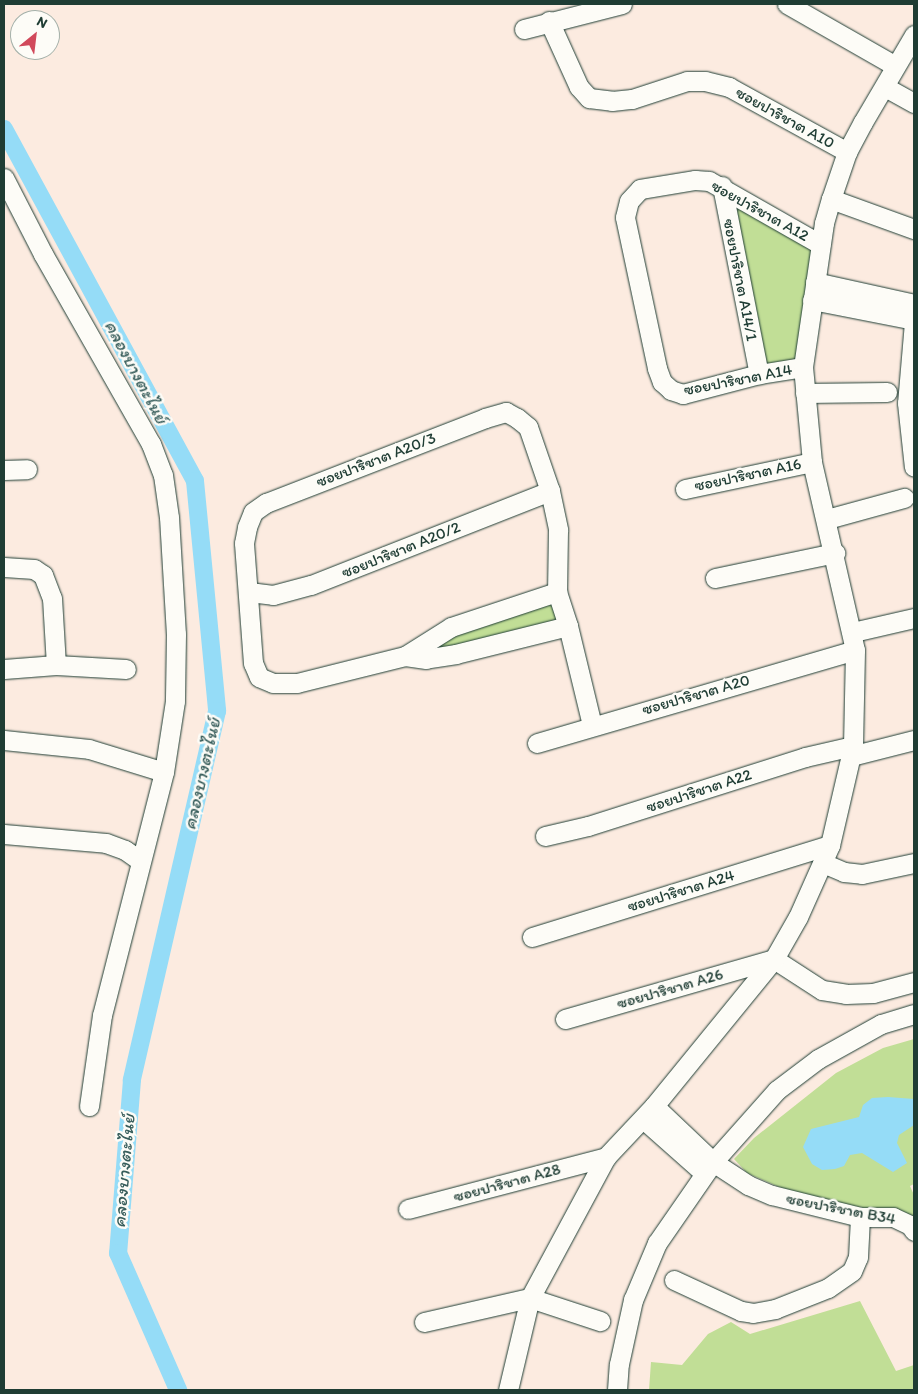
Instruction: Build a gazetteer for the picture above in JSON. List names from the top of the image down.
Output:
{
  "streets": {
    "street": [
      "ซอยปาริชาต A10",
      "ซอยปาริชาต A12",
      "ซอยปาริชาต A14/1",
      "ซอยปาริชาต A14",
      "ซอยปาริชาต A20/3",
      "ซอยปาริชาต A16",
      "ซอยปาริชาต A20/2",
      "ซอยปาริชาต A20",
      "ซอยปาริชาต A22",
      "ซอยปาริชาต A24",
      "ซอยปาริชาต A26",
      "ซอยปาริชาต A28",
      "ซอยปาริชาต B34"
    ]
  },
  "crossings": [
    ["ซอยปาริชาต A12", "ซอยปาริชาต A14/1"],
    ["ซอยปาริชาต A12", "ซอยปาริชาต A14"],
    ["ซอยปาริชาต A14/1", "ซอยปาริชาต A14"],
    ["ซอยปาริชาต A20/3", "ซอยปาริชาต A20/2"]
  ],
  "water": ["คลองบางตะไนย์"],
  "north": "top right"
}
